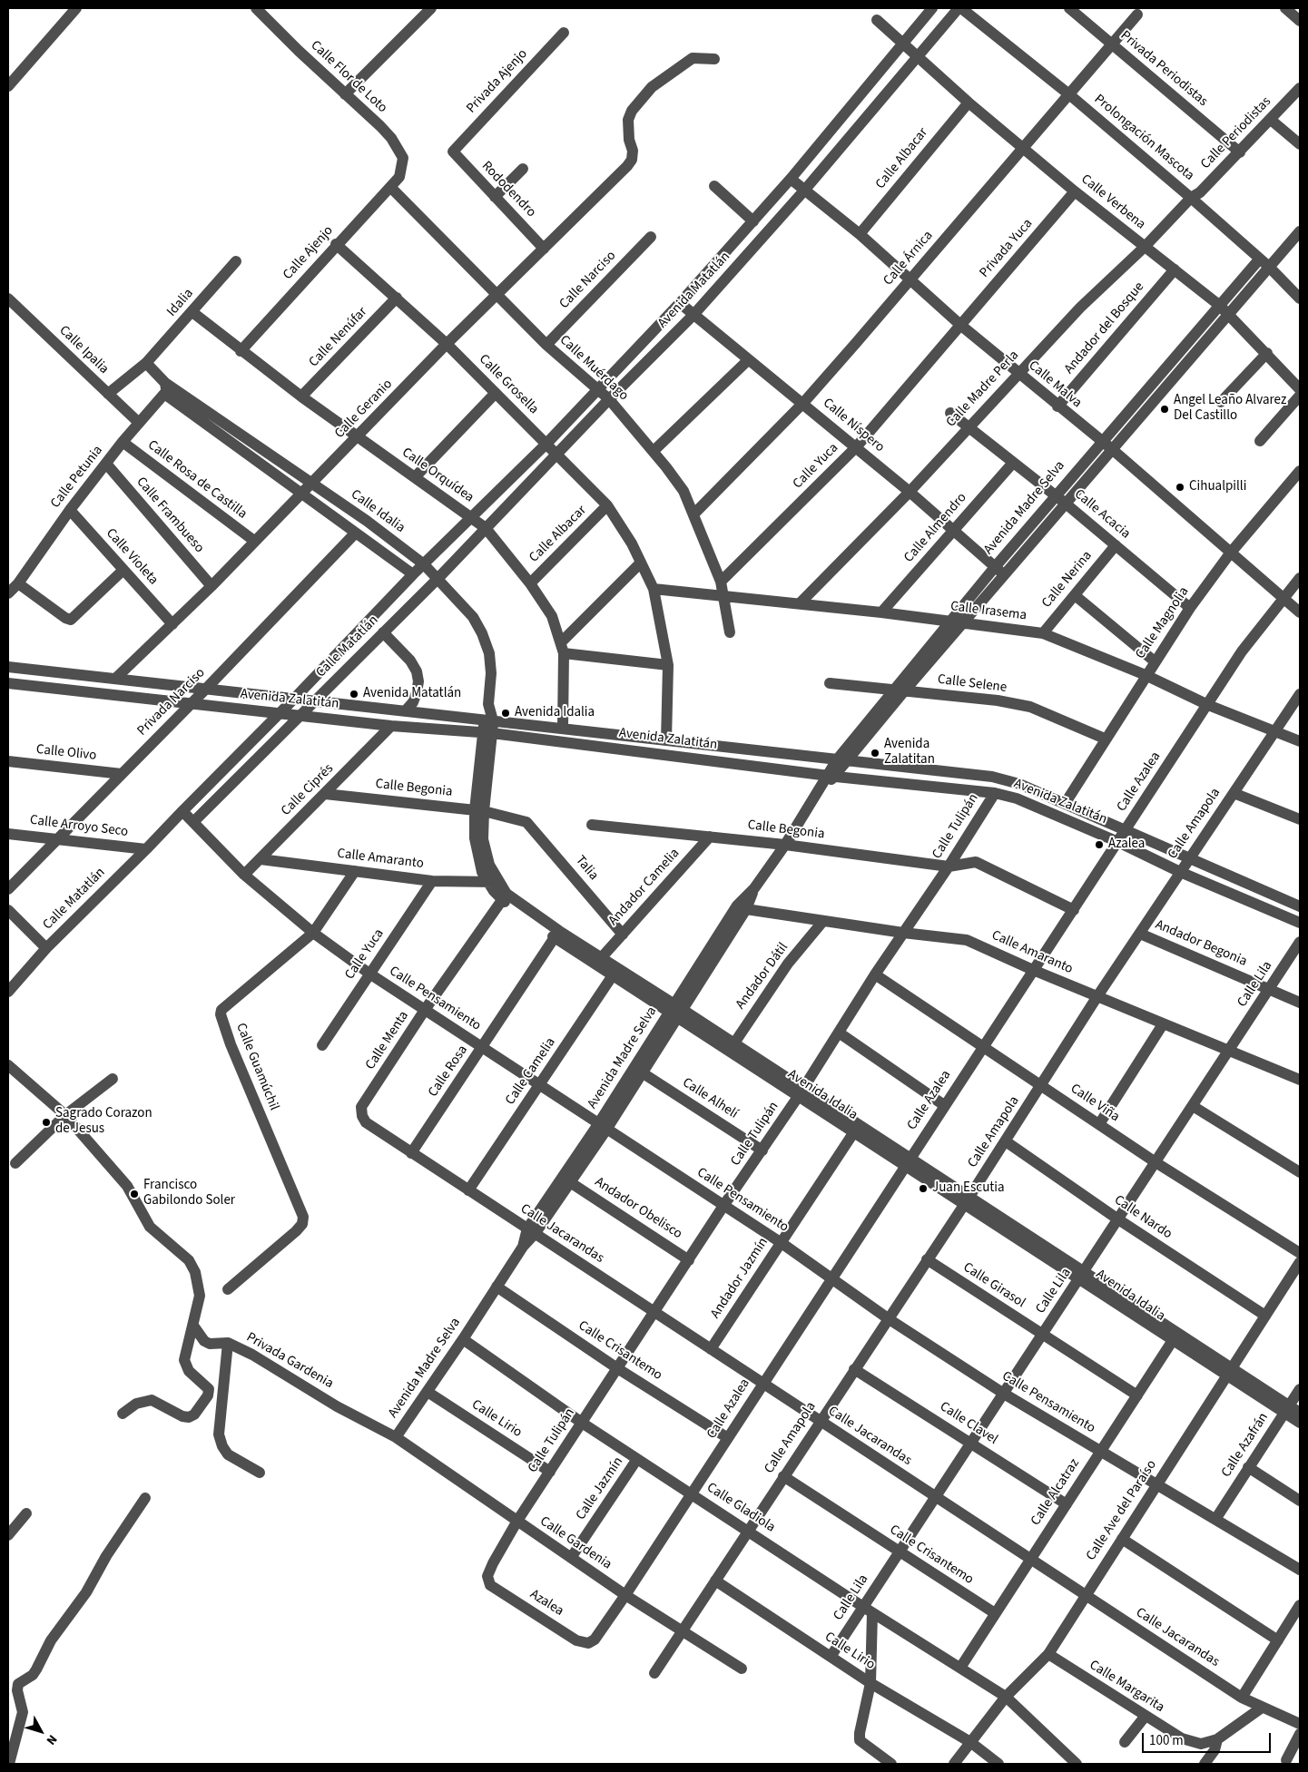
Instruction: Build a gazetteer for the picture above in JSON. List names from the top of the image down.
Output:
{
  "streets": {
    "street": [
      "Privada Periodistas",
      "Calle Flor de Loto",
      "Privada Ajenjo",
      "Calle Periodistas",
      "Prolongación Mascota",
      "Calle Albacar",
      "Rododendro",
      "Calle Verbena",
      "Privada Yuca",
      "Calle Ajenjo",
      "Calle Árnica",
      "Calle Narciso",
      "Avenida Matatlán",
      "Idalia",
      "Andador del Bosque",
      "Calle Nenúfar",
      "Calle Ipalia",
      "Calle Muérdago",
      "Calle Grosella",
      "Calle Malva",
      "Calle Madre Perla",
      "Calle Geranio",
      "Calle Níspero",
      "Calle Yuca",
      "Calle Orquídea",
      "Calle Petunia",
      "Calle Rosa de Castilla",
      "Avenida Madre Selva",
      "Calle Idalia",
      "Calle Acacia",
      "Calle Frambueso",
      "Calle Almendro",
      "Calle Violeta",
      "Calle Nerina",
      "Calle Irasema",
      "Calle Magnolia",
      "Calle Matatlán",
      "Calle Selene",
      "Avenida Zalatitán",
      "Privada Narciso",
      "Calle Olivo",
      "Calle Azalea",
      "Calle Begonia",
      "Calle Ciprés",
      "Calle Amapola",
      "Calle Arroyo Seco",
      "Calle Tulipán",
      "Calle Amaranto",
      "Talia",
      "Andador Camelia",
      "Andador Begonia",
      "Andador Dátil",
      "Calle Lila",
      "Calle Pensamiento",
      "Calle Menta",
      "Calle Guamúchil",
      "Calle Rosa",
      "Calle Camelia",
      "Avenida Idalia",
      "Calle Alhelí",
      "Calle Viña",
      "Andador Obelisco",
      "Calle Nardo",
      "Calle Jacarandas",
      "Andador Jazmín",
      "Calle Girasol",
      "Calle Crisantemo",
      "Privada Gardenia",
      "Calle Lirio",
      "Calle Clavel",
      "Calle Azafrán",
      "Calle Jazmín",
      "Calle Alcatraz",
      "Calle Gladiola",
      "Calle Ave del Paraíso",
      "Calle Gardenia",
      "Azalea",
      "Calle Margarita"
    ]
  },
  "crossings": [
    ["Privada Periodistas", "Calle Periodistas"],
    ["Privada Periodistas", "Calle Árnica"],
    ["Calle Flor de Loto", "Calle Ajenjo"],
    ["Privada Ajenjo", "Rododendro"],
    ["Calle Periodistas", "Prolongación Mascota"],
    ["Calle Periodistas", "Calle Madre Perla"],
    ["Prolongación Mascota", "Calle Árnica"],
    ["Prolongación Mascota", "Avenida Matatlán"],
    ["Prolongación Mascota", "Calle Madre Perla"],
    ["Prolongación Mascota", "Avenida Madre Selva"],
    ["Calle Albacar", "Calle Verbena"],
    ["Calle Albacar", "Calle Grosella"],
    ["Calle Albacar", "Calle Malva"],
    ["Calle Albacar", "Calle Orquídea"],
    ["Rododendro", "Calle Geranio"],
    ["Calle Verbena", "Privada Yuca"],
    ["Calle Verbena", "Calle Árnica"],
    ["Calle Verbena", "Avenida Matatlán"],
    ["Calle Verbena", "Andador del Bosque"],
    ["Calle Verbena", "Calle Madre Perla"],
    ["Calle Verbena", "Avenida Madre Selva"],
    ["Privada Yuca", "Calle Malva"],
    ["Privada Yuca", "Calle Yuca"],
    ["Calle Ajenjo", "Calle Muérdago"],
    ["Calle Ajenjo", "Calle Grosella"],
    ["Calle Ajenjo", "Calle Orquídea"],
    ["Calle Árnica", "Calle Muérdago"],
    ["Calle Árnica", "Calle Malva"],
    ["Calle Árnica", "Calle Níspero"],
    ["Calle Narciso", "Calle Muérdago"],
    ["Avenida Matatlán", "Calle Muérdago"],
    ["Avenida Matatlán", "Calle Grosella"],
    ["Avenida Matatlán", "Calle Malva"],
    ["Avenida Matatlán", "Calle Níspero"],
    ["Avenida Matatlán", "Calle Orquídea"],
    ["Avenida Matatlán", "Calle Idalia"],
    ["Avenida Matatlán", "Calle Matatlán"],
    ["Idalia", "Calle Ipalia"],
    ["Idalia", "Calle Orquídea"],
    ["Idalia", "Calle Idalia"],
    ["Andador del Bosque", "Calle Malva"],
    ["Calle Nenúfar", "Calle Grosella"],
    ["Calle Nenúfar", "Calle Orquídea"],
    ["Calle Ipalia", "Calle Petunia"],
    ["Calle Muérdago", "Calle Geranio"],
    ["Calle Muérdago", "Calle Yuca"],
    ["Calle Muérdago", "Calle Irasema"],
    ["Calle Grosella", "Calle Geranio"],
    ["Calle Grosella", "Calle Irasema"],
    ["Calle Grosella", "Avenida Zalatitán"],
    ["Calle Malva", "Calle Madre Perla"],
    ["Calle Malva", "Calle Yuca"],
    ["Calle Malva", "Avenida Madre Selva"],
    ["Calle Malva", "Calle Magnolia"],
    ["Calle Malva", "Calle Azalea"],
    ["Calle Madre Perla", "Calle Níspero"],
    ["Calle Madre Perla", "Calle Acacia"],
    ["Calle Madre Perla", "Calle Irasema"],
    ["Calle Geranio", "Calle Orquídea"],
    ["Calle Geranio", "Calle Rosa de Castilla"],
    ["Calle Geranio", "Calle Idalia"],
    ["Calle Geranio", "Calle Frambueso"],
    ["Calle Geranio", "Calle Violeta"],
    ["Calle Geranio", "Avenida Zalatitán"],
    ["Calle Níspero", "Calle Yuca"],
    ["Calle Níspero", "Avenida Madre Selva"],
    ["Calle Níspero", "Calle Almendro"],
    ["Calle Yuca", "Calle Amaranto"],
    ["Calle Yuca", "Calle Pensamiento"],
    ["Calle Orquídea", "Avenida Zalatitán"],
    ["Calle Petunia", "Calle Rosa de Castilla"],
    ["Calle Petunia", "Calle Idalia"],
    ["Calle Petunia", "Calle Frambueso"],
    ["Calle Petunia", "Calle Violeta"],
    ["Avenida Madre Selva", "Calle Acacia"],
    ["Avenida Madre Selva", "Calle Irasema"],
    ["Avenida Madre Selva", "Calle Selene"],
    ["Avenida Madre Selva", "Avenida Zalatitán"],
    ["Avenida Madre Selva", "Calle Begonia"],
    ["Avenida Madre Selva", "Calle Amaranto"],
    ["Avenida Madre Selva", "Calle Pensamiento"],
    ["Avenida Madre Selva", "Avenida Idalia"],
    ["Avenida Madre Selva", "Calle Alhelí"],
    ["Avenida Madre Selva", "Andador Obelisco"],
    ["Avenida Madre Selva", "Calle Jacarandas"],
    ["Avenida Madre Selva", "Calle Crisantemo"],
    ["Avenida Madre Selva", "Privada Gardenia"],
    ["Avenida Madre Selva", "Calle Lirio"],
    ["Avenida Madre Selva", "Calle Gladiola"],
    ["Avenida Madre Selva", "Calle Gardenia"],
    ["Calle Idalia", "Calle Matatlán"],
    ["Calle Idalia", "Avenida Zalatitán"],
    ["Calle Idalia", "Privada Narciso"],
    ["Calle Idalia", "Avenida Idalia"],
    ["Calle Acacia", "Calle Almendro"],
    ["Calle Acacia", "Calle Nerina"],
    ["Calle Acacia", "Calle Magnolia"],
    ["Calle Almendro", "Calle Irasema"],
    ["Calle Nerina", "Calle Irasema"],
    ["Calle Irasema", "Calle Magnolia"],
    ["Calle Irasema", "Calle Azalea"],
    ["Calle Irasema", "Calle Amapola"],
    ["Calle Magnolia", "Calle Selene"],
    ["Calle Magnolia", "Avenida Zalatitán"],
    ["Calle Matatlán", "Avenida Zalatitán"],
    ["Calle Matatlán", "Calle Arroyo Seco"],
    ["Calle Matatlán", "Calle Pensamiento"],
    ["Avenida Zalatitán", "Privada Narciso"],
    ["Avenida Zalatitán", "Calle Azalea"],
    ["Avenida Zalatitán", "Calle Ciprés"],
    ["Avenida Zalatitán", "Calle Amapola"],
    ["Avenida Zalatitán", "Calle Tulipán"],
    ["Avenida Zalatitán", "Avenida Idalia"],
    ["Privada Narciso", "Calle Olivo"],
    ["Privada Narciso", "Calle Arroyo Seco"],
    ["Calle Azalea", "Calle Amaranto"],
    ["Calle Azalea", "Calle Pensamiento"],
    ["Calle Azalea", "Avenida Idalia"],
    ["Calle Azalea", "Calle Viña"],
    ["Calle Azalea", "Calle Jacarandas"],
    ["Calle Azalea", "Calle Crisantemo"],
    ["Calle Azalea", "Calle Gladiola"],
    ["Calle Azalea", "Calle Gardenia"],
    ["Calle Azalea", "Azalea"],
    ["Calle Begonia", "Calle Ciprés"],
    ["Calle Begonia", "Calle Tulipán"],
    ["Calle Begonia", "Talia"],
    ["Calle Begonia", "Andador Camelia"],
    ["Calle Begonia", "Avenida Idalia"],
    ["Calle Ciprés", "Calle Amaranto"],
    ["Calle Ciprés", "Calle Pensamiento"],
    ["Calle Amapola", "Calle Amaranto"],
    ["Calle Amapola", "Andador Begonia"],
    ["Calle Amapola", "Calle Pensamiento"],
    ["Calle Amapola", "Avenida Idalia"],
    ["Calle Amapola", "Calle Viña"],
    ["Calle Amapola", "Calle Nardo"],
    ["Calle Amapola", "Calle Jacarandas"],
    ["Calle Amapola", "Calle Girasol"],
    ["Calle Amapola", "Calle Crisantemo"],
    ["Calle Amapola", "Calle Lirio"],
    ["Calle Amapola", "Calle Clavel"],
    ["Calle Amapola", "Calle Gladiola"],
    ["Calle Amapola", "Calle Gardenia"],
    ["Calle Tulipán", "Calle Amaranto"],
    ["Calle Tulipán", "Calle Pensamiento"],
    ["Calle Tulipán", "Avenida Idalia"],
    ["Calle Tulipán", "Calle Alhelí"],
    ["Calle Tulipán", "Calle Viña"],
    ["Calle Tulipán", "Andador Obelisco"],
    ["Calle Tulipán", "Calle Jacarandas"],
    ["Calle Tulipán", "Calle Crisantemo"],
    ["Calle Tulipán", "Calle Lirio"],
    ["Calle Tulipán", "Calle Gladiola"],
    ["Calle Tulipán", "Calle Gardenia"],
    ["Calle Tulipán", "Azalea"],
    ["Calle Amaranto", "Andador Dátil"],
    ["Calle Amaranto", "Calle Lila"],
    ["Calle Amaranto", "Calle Guamúchil"],
    ["Calle Amaranto", "Avenida Idalia"],
    ["Talia", "Andador Camelia"],
    ["Andador Camelia", "Avenida Idalia"],
    ["Andador Begonia", "Calle Lila"],
    ["Andador Dátil", "Avenida Idalia"],
    ["Calle Lila", "Calle Pensamiento"],
    ["Calle Lila", "Avenida Idalia"],
    ["Calle Lila", "Calle Viña"],
    ["Calle Lila", "Calle Nardo"],
    ["Calle Lila", "Calle Jacarandas"],
    ["Calle Lila", "Calle Girasol"],
    ["Calle Lila", "Calle Crisantemo"],
    ["Calle Lila", "Calle Lirio"],
    ["Calle Lila", "Calle Clavel"],
    ["Calle Lila", "Calle Gladiola"],
    ["Calle Pensamiento", "Calle Menta"],
    ["Calle Pensamiento", "Calle Guamúchil"],
    ["Calle Pensamiento", "Calle Rosa"],
    ["Calle Pensamiento", "Calle Camelia"],
    ["Calle Pensamiento", "Andador Jazmín"],
    ["Calle Pensamiento", "Calle Azafrán"],
    ["Calle Pensamiento", "Calle Alcatraz"],
    ["Calle Pensamiento", "Calle Ave del Paraíso"],
    ["Calle Menta", "Avenida Idalia"],
    ["Calle Menta", "Calle Jacarandas"],
    ["Calle Rosa", "Avenida Idalia"],
    ["Calle Rosa", "Calle Jacarandas"],
    ["Calle Camelia", "Avenida Idalia"],
    ["Calle Camelia", "Calle Jacarandas"],
    ["Avenida Idalia", "Andador Jazmín"],
    ["Avenida Idalia", "Calle Azafrán"],
    ["Avenida Idalia", "Calle Alcatraz"],
    ["Avenida Idalia", "Calle Ave del Paraíso"],
    ["Calle Nardo", "Calle Ave del Paraíso"],
    ["Calle Jacarandas", "Andador Jazmín"],
    ["Calle Jacarandas", "Calle Alcatraz"],
    ["Calle Jacarandas", "Calle Ave del Paraíso"],
    ["Calle Jacarandas", "Calle Margarita"],
    ["Calle Girasol", "Calle Alcatraz"],
    ["Calle Crisantemo", "Calle Alcatraz"],
    ["Privada Gardenia", "Calle Gardenia"],
    ["Calle Lirio", "Calle Ave del Paraíso"],
    ["Calle Clavel", "Calle Alcatraz"],
    ["Calle Jazmín", "Calle Gladiola"],
    ["Calle Jazmín", "Calle Gardenia"],
    ["Calle Alcatraz", "Calle Gladiola"],
    ["Calle Gladiola", "Calle Ave del Paraíso"],
    ["Calle Ave del Paraíso", "Calle Margarita"]
  ],
  "places": [
    "Angel Leaño Alvarez Del Castillo",
    "Cihualpilli",
    "Avenida Matatlán",
    "Avenida Idalia",
    "Avenida Zalatitan",
    "Azalea",
    "Sagrado Corazon de Jesus",
    "Juan Escutia",
    "Francisco Gabilondo Soler"
  ],
  "scale_bar": "100 m",
  "north": "bottom right"
}
